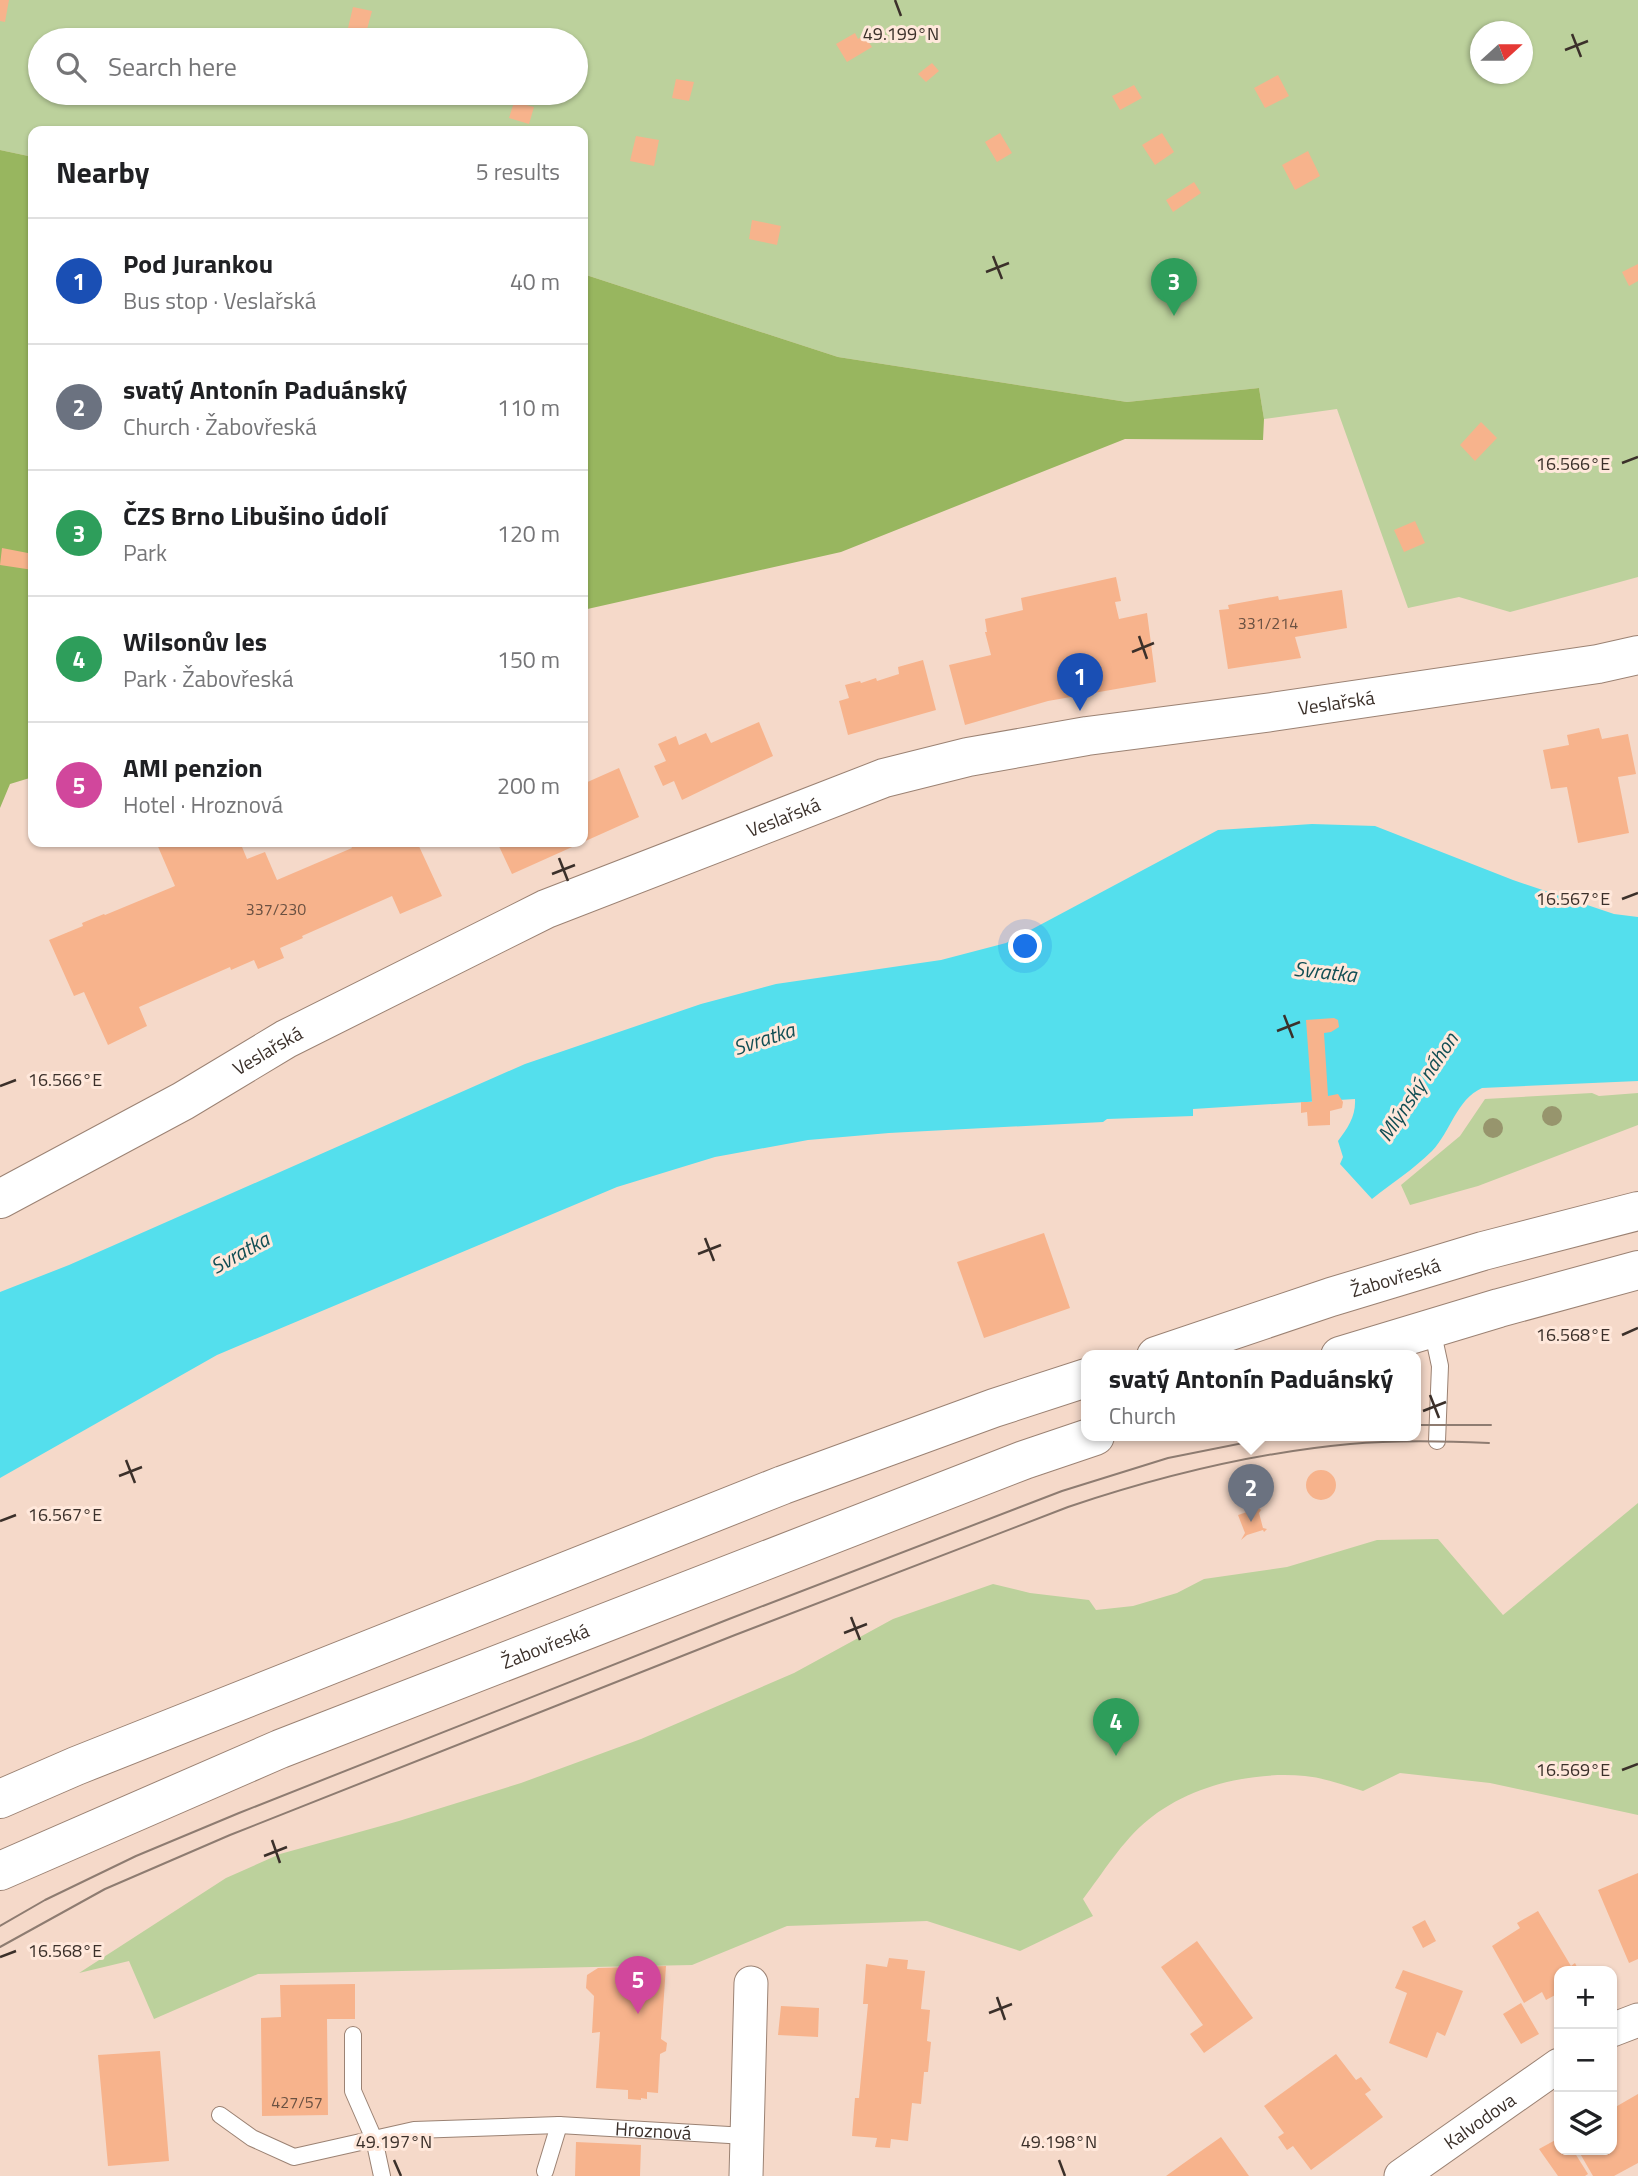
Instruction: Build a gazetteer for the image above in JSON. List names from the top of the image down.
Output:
{
  "streets": {
    "main road": ["Veslařská", "Žabovřeská"],
    "street": ["Kalvodova"],
    "lane": ["Hroznová"]
  },
  "water": ["Svratka", "Mlýnský náhon"],
  "house_numbers": ["331/214", "337/230", "427/57"],
  "north": "right",
  "page": {
    "search": "Search here",
    "heading": ["Nearby", "5 results"],
    "list": [
      {
        "mark": "1",
        "name": "Pod Jurankou",
        "note": "Bus stop · Veslařská",
        "value": "40 m"
      },
      {
        "mark": "2",
        "name": "svatý Antonín Paduánský",
        "note": "Church · Žabovřeská",
        "value": "110 m"
      },
      {
        "mark": "3",
        "name": "ČZS Brno Libušino údolí",
        "note": "Park",
        "value": "120 m"
      },
      {
        "mark": "4",
        "name": "Wilsonův les",
        "note": "Park · Žabovřeská",
        "value": "150 m"
      },
      {
        "mark": "5",
        "name": "AMI penzion",
        "note": "Hotel · Hroznová",
        "value": "200 m"
      }
    ],
    "pins": [
      "3",
      "1",
      "2",
      "4",
      "5"
    ],
    "popup": ["svatý Antonín Paduánský", "Church"],
    "map_buttons": ["+", "−"]
  },
  "coordinates": [
    "49.199°N",
    "16.566°E",
    "16.567°E",
    "16.568°E",
    "16.569°E",
    "49.197°N",
    "49.198°N"
  ]
}
